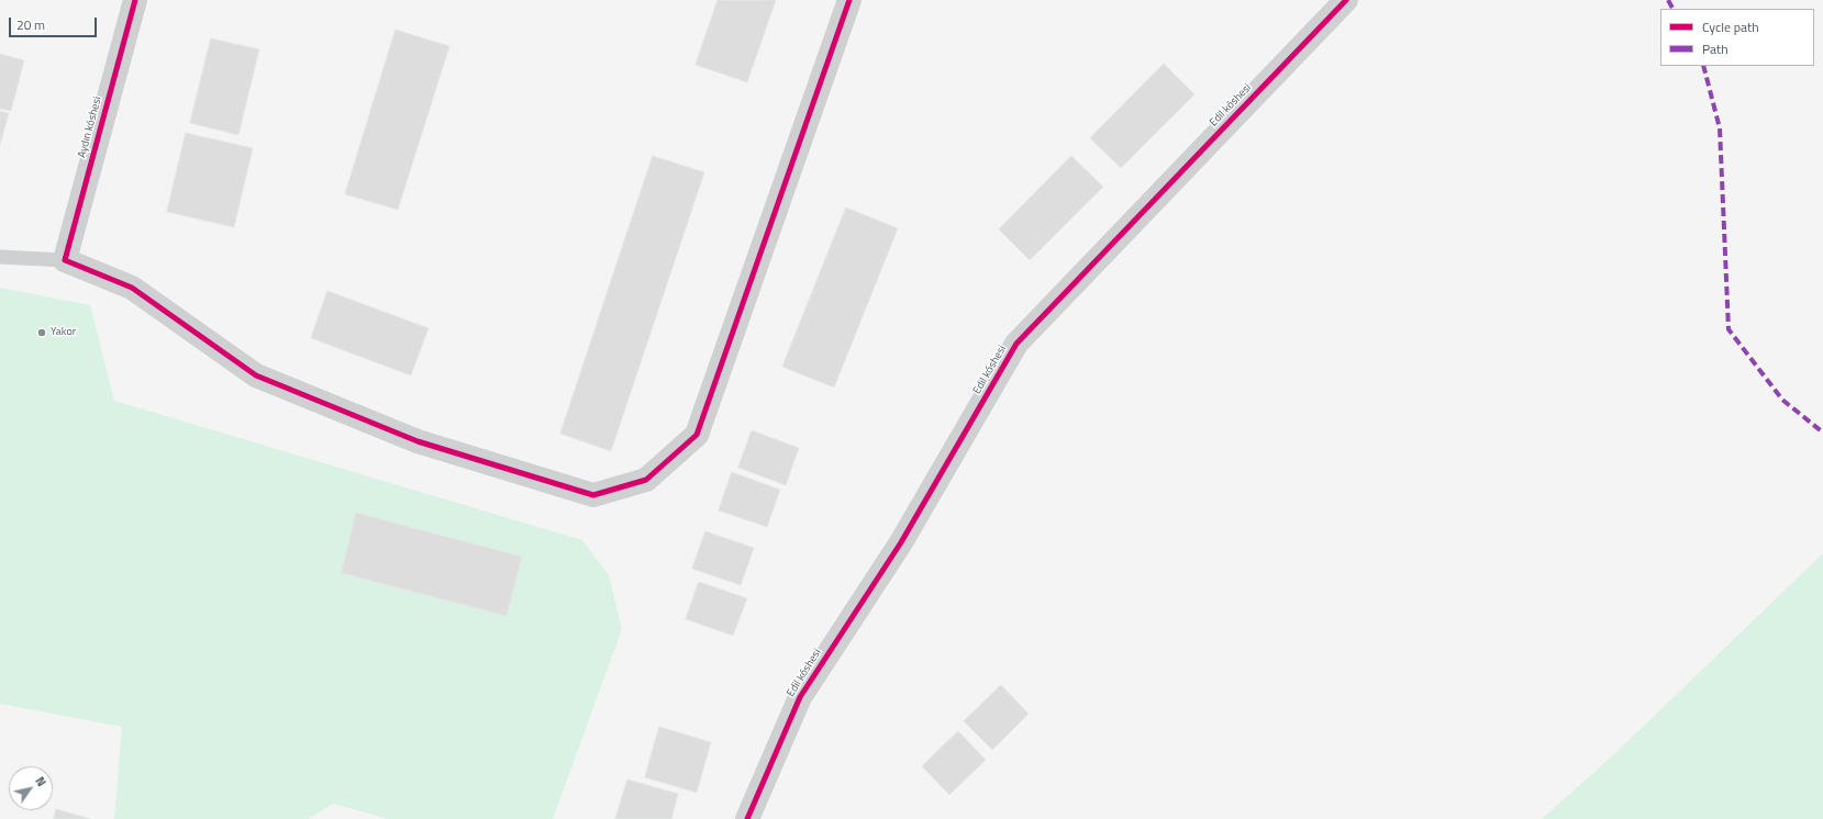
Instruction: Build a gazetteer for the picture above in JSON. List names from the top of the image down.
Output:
{
  "streets": {
    "street": ["Edil kóshesi", "Aydın kóshesi"]
  },
  "places": ["Yakor"],
  "legend": ["Cycle path", "Path"],
  "scale_bar": "20 m",
  "north": "top right"
}
